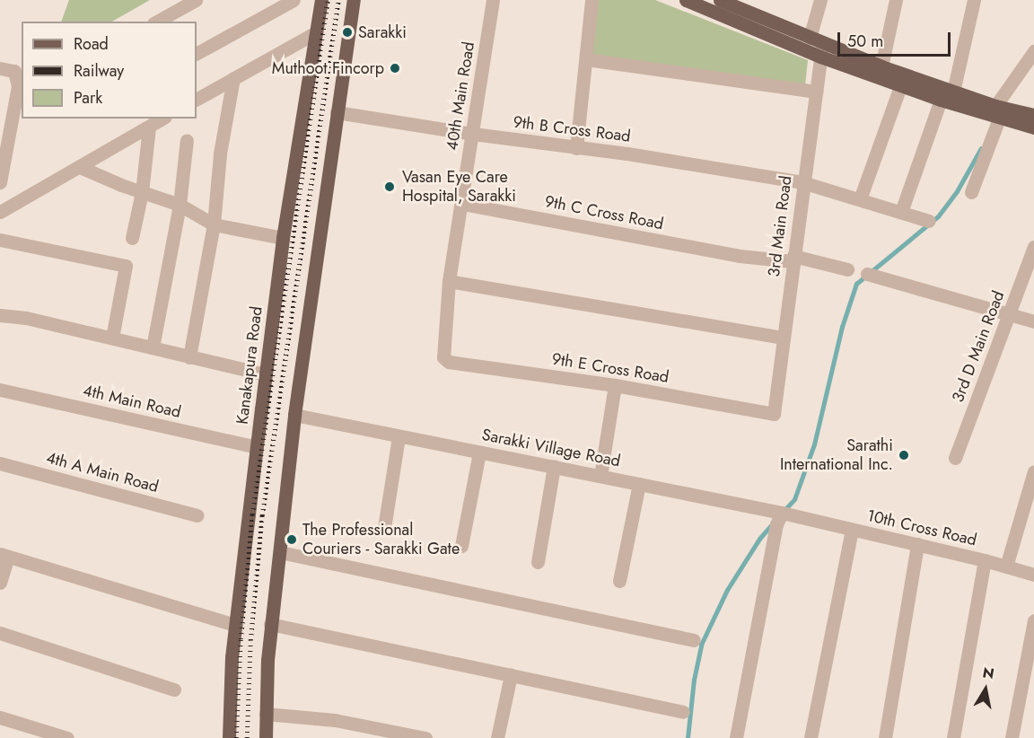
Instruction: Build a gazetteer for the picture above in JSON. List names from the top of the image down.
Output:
{
  "streets": {
    "main road": ["Kanakapura Road"],
    "street": [
      "40th Main Road",
      "9th B Cross Road",
      "9th C Cross Road",
      "3rd Main Road",
      "3rd D Main Road",
      "9th E Cross Road",
      "4th Main Road",
      "Sarakki Village Road",
      "4th A Main Road",
      "10th Cross Road"
    ]
  },
  "crossings": [
    ["40th Main Road", "9th B Cross Road"],
    ["40th Main Road", "9th C Cross Road"],
    ["40th Main Road", "9th E Cross Road"],
    ["9th B Cross Road", "3rd Main Road"],
    ["9th C Cross Road", "3rd Main Road"],
    ["3rd Main Road", "9th E Cross Road"],
    ["Kanakapura Road", "4th Main Road"],
    ["Sarakki Village Road", "10th Cross Road"]
  ],
  "places": [
    "Sarakki",
    "Muthoot Fincorp",
    "Vasan Eye Care Hospital, Sarakki",
    "Sarathi International Inc.",
    "The Professional Couriers - Sarakki Gate"
  ],
  "legend": ["Road", "Railway", "Park"],
  "scale_bar": "50 m",
  "north": "top"
}
